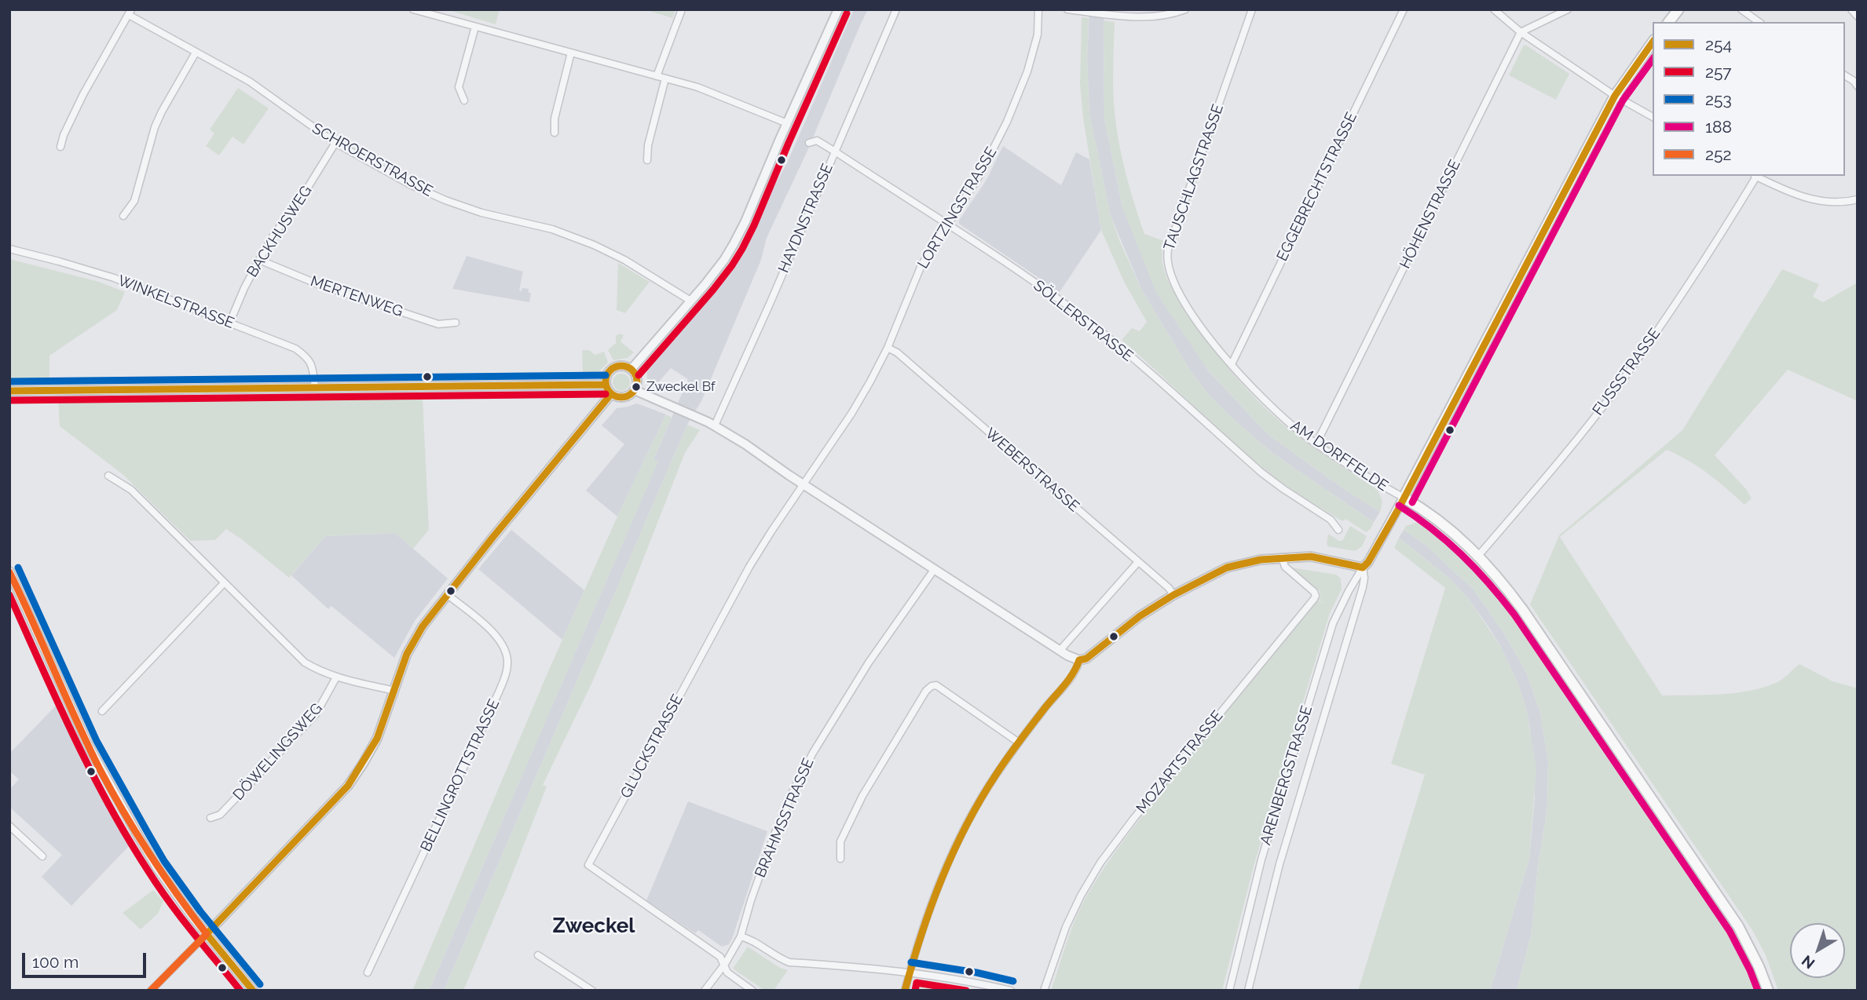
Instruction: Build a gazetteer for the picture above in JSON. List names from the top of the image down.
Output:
{
  "streets": {
    "street": [
      "SCHROERSTRASSE",
      "TAUSCHLAGSTRASSE",
      "EGGEBRECHTSTRASSE",
      "LORTZINGSTRASSE",
      "HÖHENSTRASSE",
      "HAYDNSTRASSE",
      "BACKHUSWEG",
      "MERTENWEG",
      "WINKELSTRASSE",
      "SÖLLERSTRASSE",
      "FUSSSTRASSE",
      "AM DORFFELDE",
      "WEBERSTRASSE",
      "GLUCKSTRASSE",
      "DÖWELINGSWEG",
      "MOZARTSTRASSE",
      "BELLINGROTTSTRASSE",
      "ARENBERGSTRASSE",
      "BRAHMSSTRASSE"
    ]
  },
  "crossings": [
    ["SCHROERSTRASSE", "BACKHUSWEG"],
    ["TAUSCHLAGSTRASSE", "EGGEBRECHTSTRASSE"],
    ["TAUSCHLAGSTRASSE", "AM DORFFELDE"],
    ["EGGEBRECHTSTRASSE", "AM DORFFELDE"],
    ["LORTZINGSTRASSE", "SÖLLERSTRASSE"],
    ["LORTZINGSTRASSE", "WEBERSTRASSE"],
    ["LORTZINGSTRASSE", "GLUCKSTRASSE"],
    ["HÖHENSTRASSE", "AM DORFFELDE"],
    ["HAYDNSTRASSE", "SÖLLERSTRASSE"],
    ["BACKHUSWEG", "MERTENWEG"],
    ["BACKHUSWEG", "WINKELSTRASSE"],
    ["AM DORFFELDE", "ARENBERGSTRASSE"],
    ["GLUCKSTRASSE", "BRAHMSSTRASSE"]
  ],
  "districts": ["Zweckel"],
  "places": ["Zweckel Bf"],
  "lines": [
    "transit line 257",
    "transit line 254",
    "transit line 188",
    "transit line 253",
    "transit line 252"
  ],
  "legend": [
    "254",
    "257",
    "253",
    "188",
    "252"
  ],
  "scale_bar": "100 m",
  "north": "bottom left"
}
